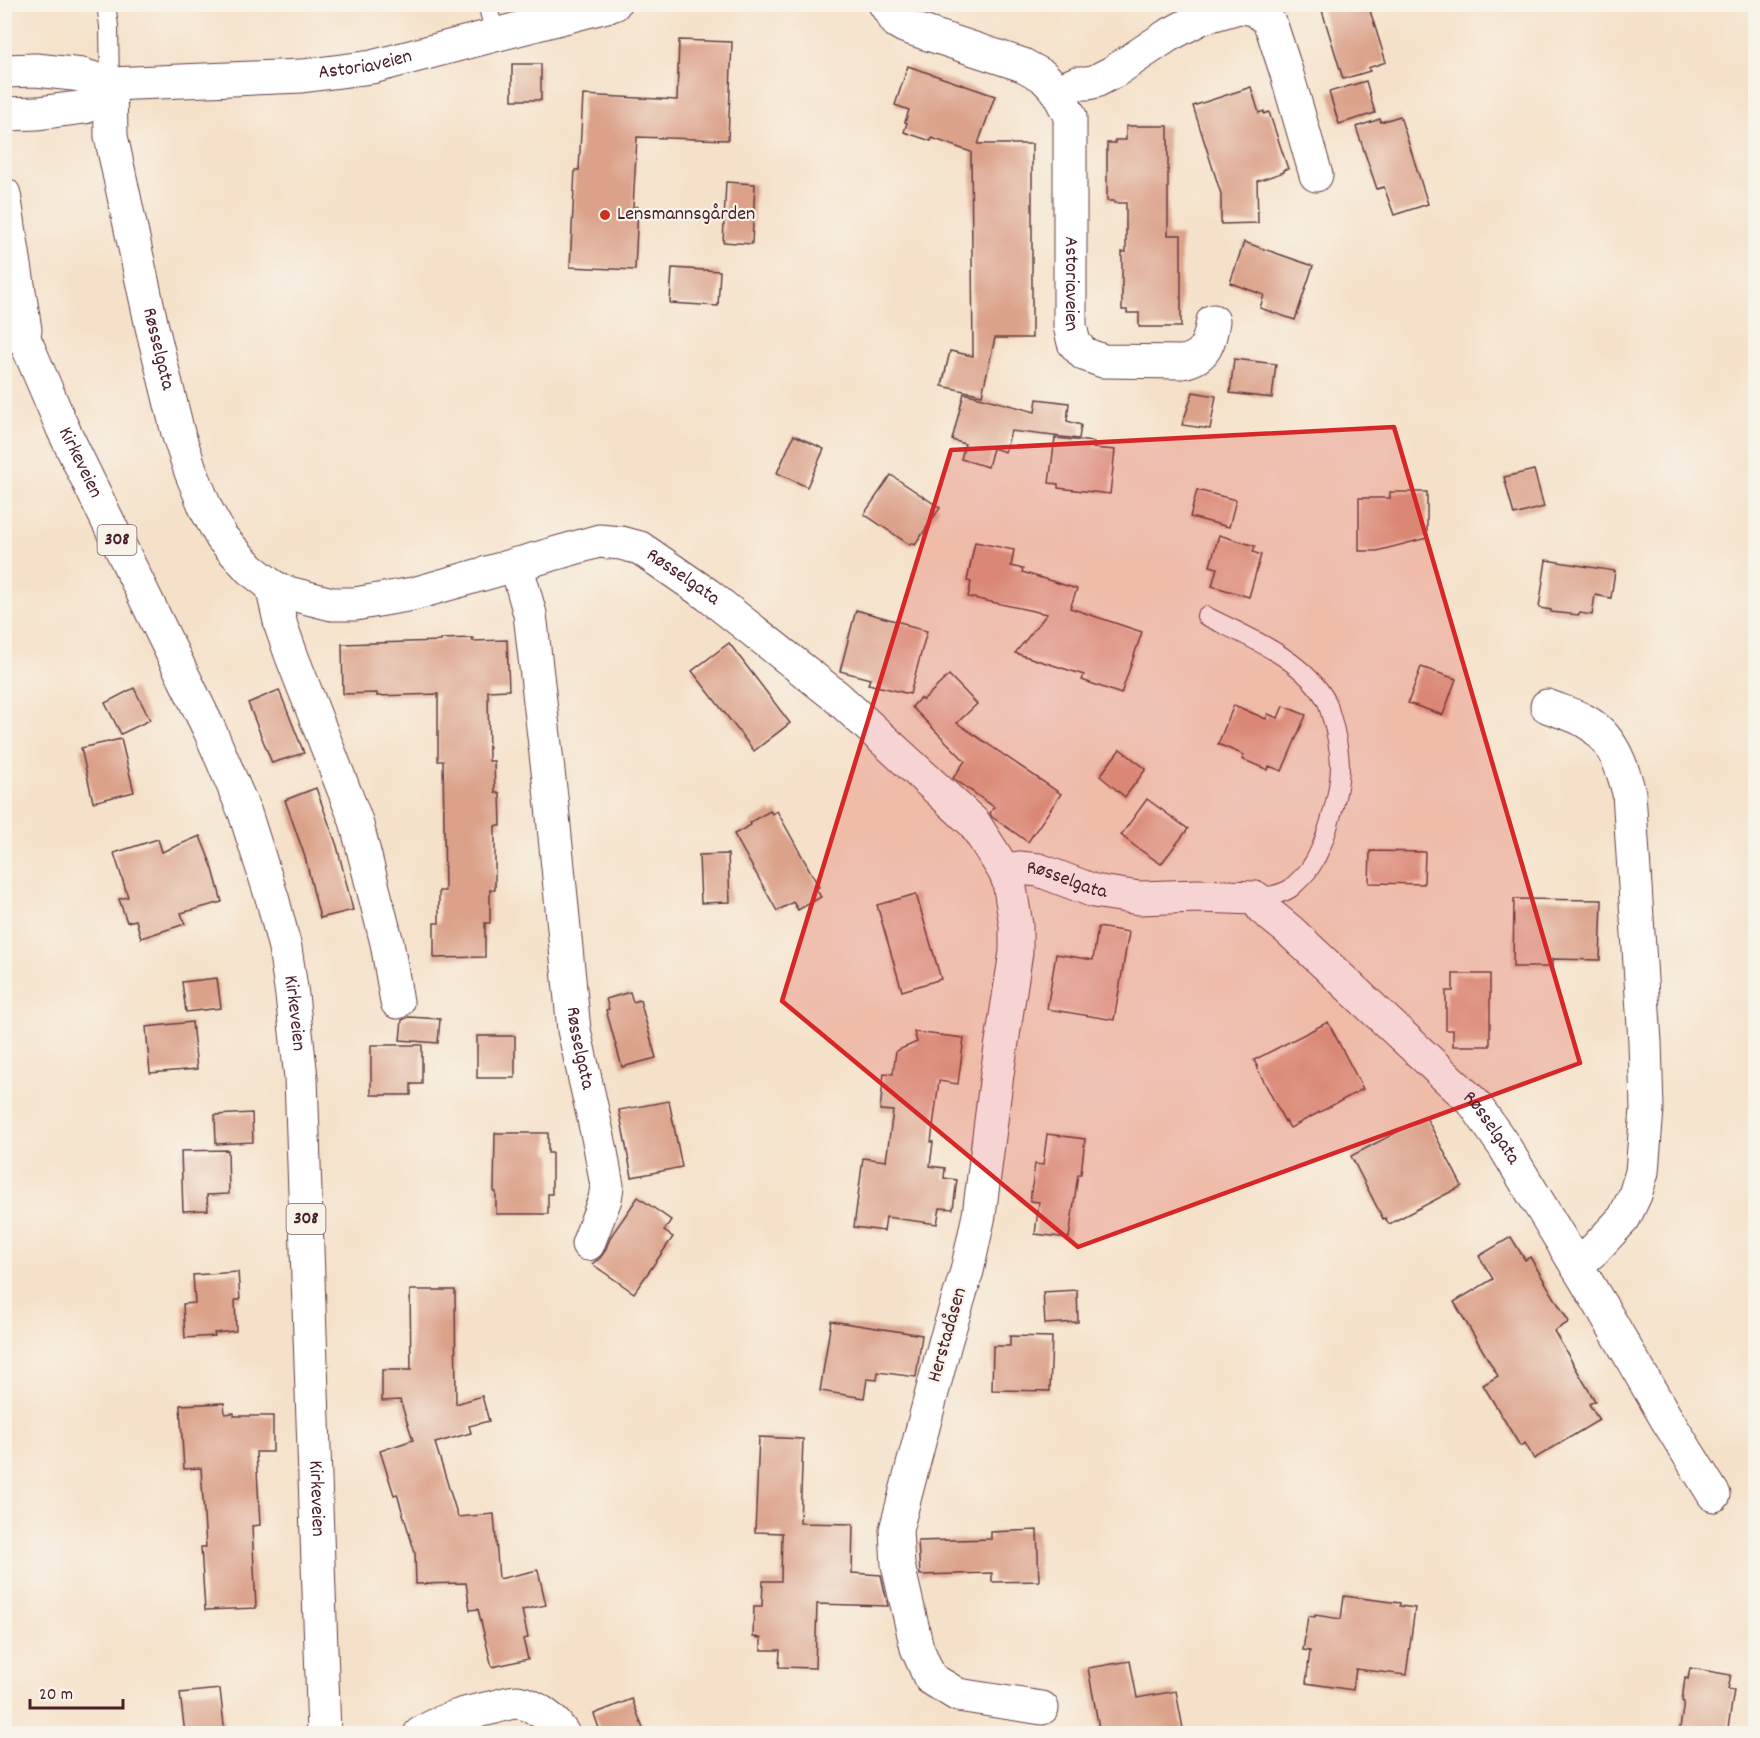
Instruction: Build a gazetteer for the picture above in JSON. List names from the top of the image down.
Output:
{
  "streets": {
    "street": [
      "Astoriaveien",
      "Røsselgata",
      "Kirkeveien",
      "308",
      "Herstadåsen"
    ]
  },
  "crossings": [
    ["Astoriaveien", "Røsselgata"],
    ["Røsselgata", "Herstadåsen"]
  ],
  "places": ["Lensmannsgården"],
  "scale_bar": "20 m"
}
